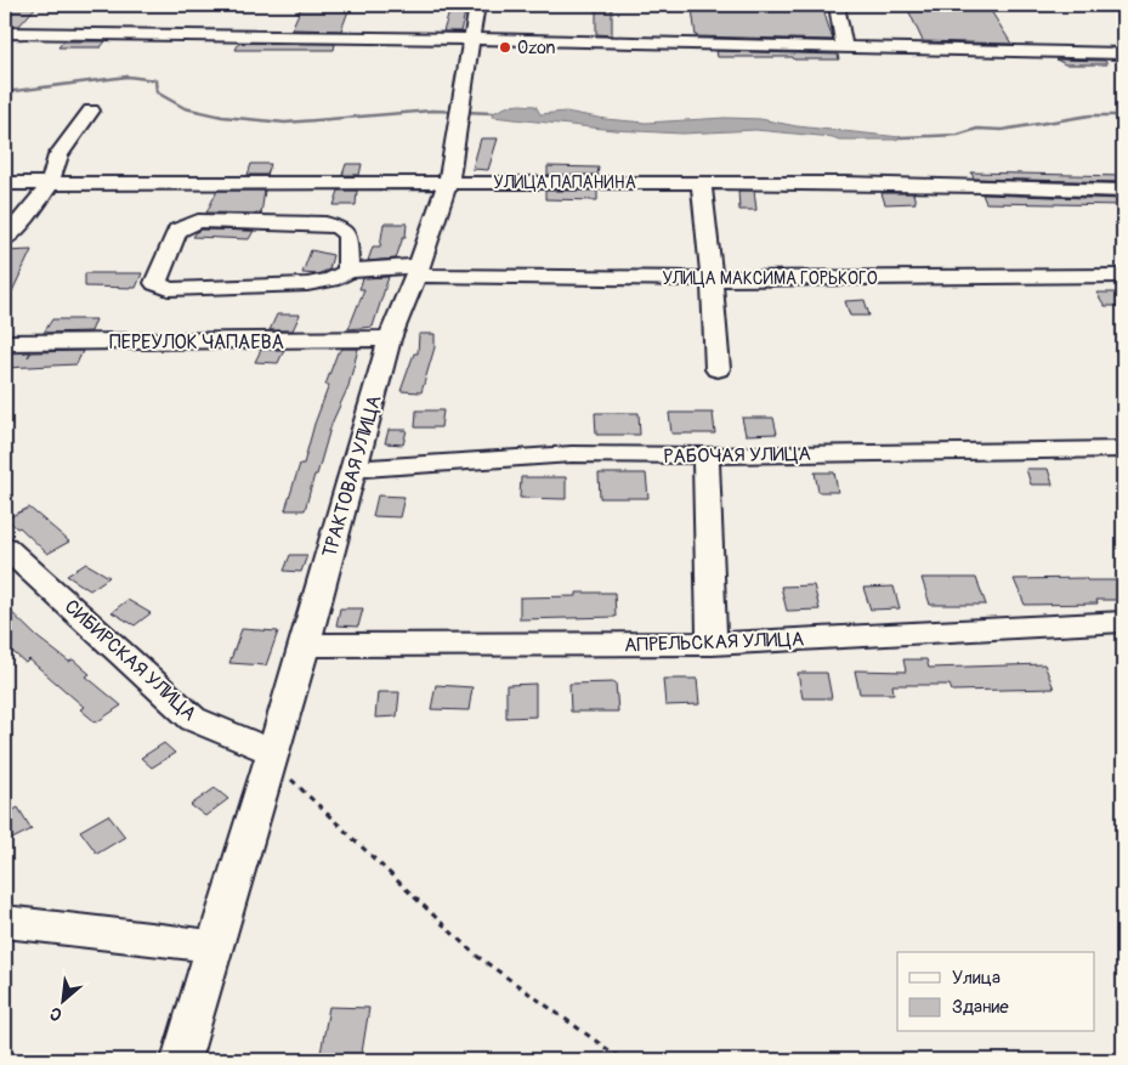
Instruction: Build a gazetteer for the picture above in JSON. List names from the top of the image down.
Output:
{
  "streets": {
    "street": [
      "УЛИЦА ПАПАНИНА",
      "УЛИЦА МАКСИМА ГОРЬКОГО",
      "ПЕРЕУЛОК ЧАПАЕВА",
      "РАБОЧАЯ УЛИЦА",
      "ТРАКТОВАЯ УЛИЦА",
      "АПРЕЛЬСКАЯ УЛИЦА",
      "СИБИРСКАЯ УЛИЦА"
    ]
  },
  "crossings": [
    ["УЛИЦА ПАПАНИНА", "ТРАКТОВАЯ УЛИЦА"],
    ["УЛИЦА МАКСИМА ГОРЬКОГО", "ТРАКТОВАЯ УЛИЦА"],
    ["ПЕРЕУЛОК ЧАПАЕВА", "ТРАКТОВАЯ УЛИЦА"],
    ["РАБОЧАЯ УЛИЦА", "ТРАКТОВАЯ УЛИЦА"],
    ["ТРАКТОВАЯ УЛИЦА", "АПРЕЛЬСКАЯ УЛИЦА"],
    ["ТРАКТОВАЯ УЛИЦА", "СИБИРСКАЯ УЛИЦА"]
  ],
  "places": ["Ozon"],
  "legend": ["Улица", "Здание"],
  "north": "bottom left"
}
